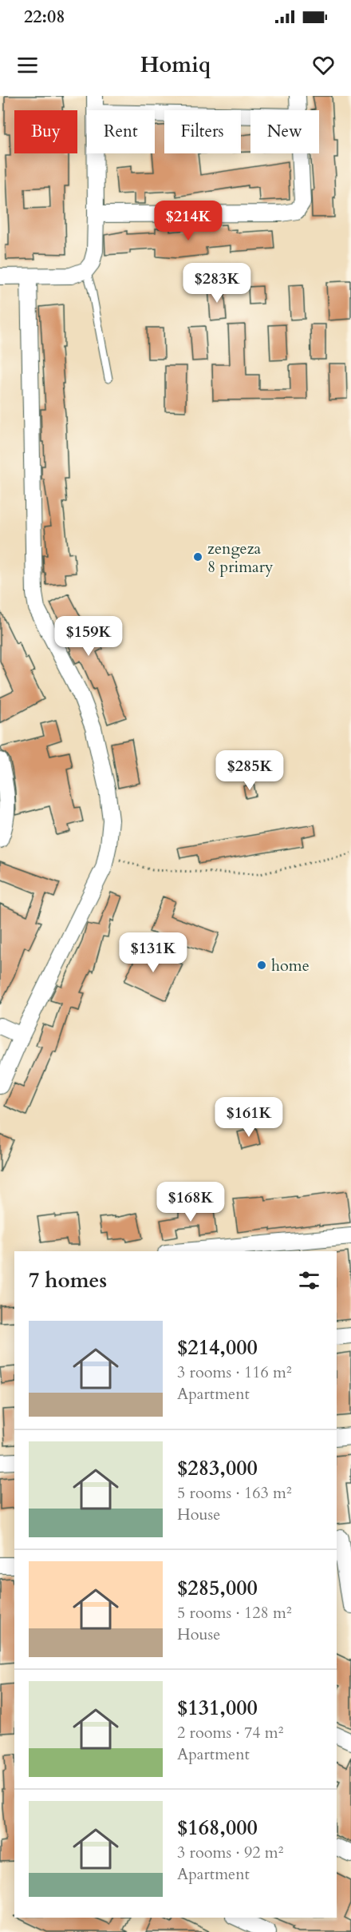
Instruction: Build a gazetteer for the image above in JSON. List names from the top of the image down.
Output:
{
  "places": ["zengeza 8 primary", "home"],
  "page": {
    "status": "22:08",
    "header": "Homiq",
    "chip": [
      "Buy",
      "Rent",
      "Filters",
      "New"
    ],
    "price": [
      "$214K",
      "$283K",
      "$159K",
      "$285K",
      "$131K",
      "$161K",
      "$168K"
    ],
    "heading": "7 homes",
    "list": [
      {
        "name": "$214,000",
        "note": "3 rooms · 116 m² · Apartment"
      },
      {
        "name": "$283,000",
        "note": "5 rooms · 163 m² · House"
      },
      {
        "name": "$285,000",
        "note": "5 rooms · 128 m² · House"
      },
      {
        "name": "$131,000",
        "note": "2 rooms · 74 m² · Apartment"
      },
      {
        "name": "$168,000",
        "note": "3 rooms · 92 m² · Apartment"
      }
    ]
  }
}
